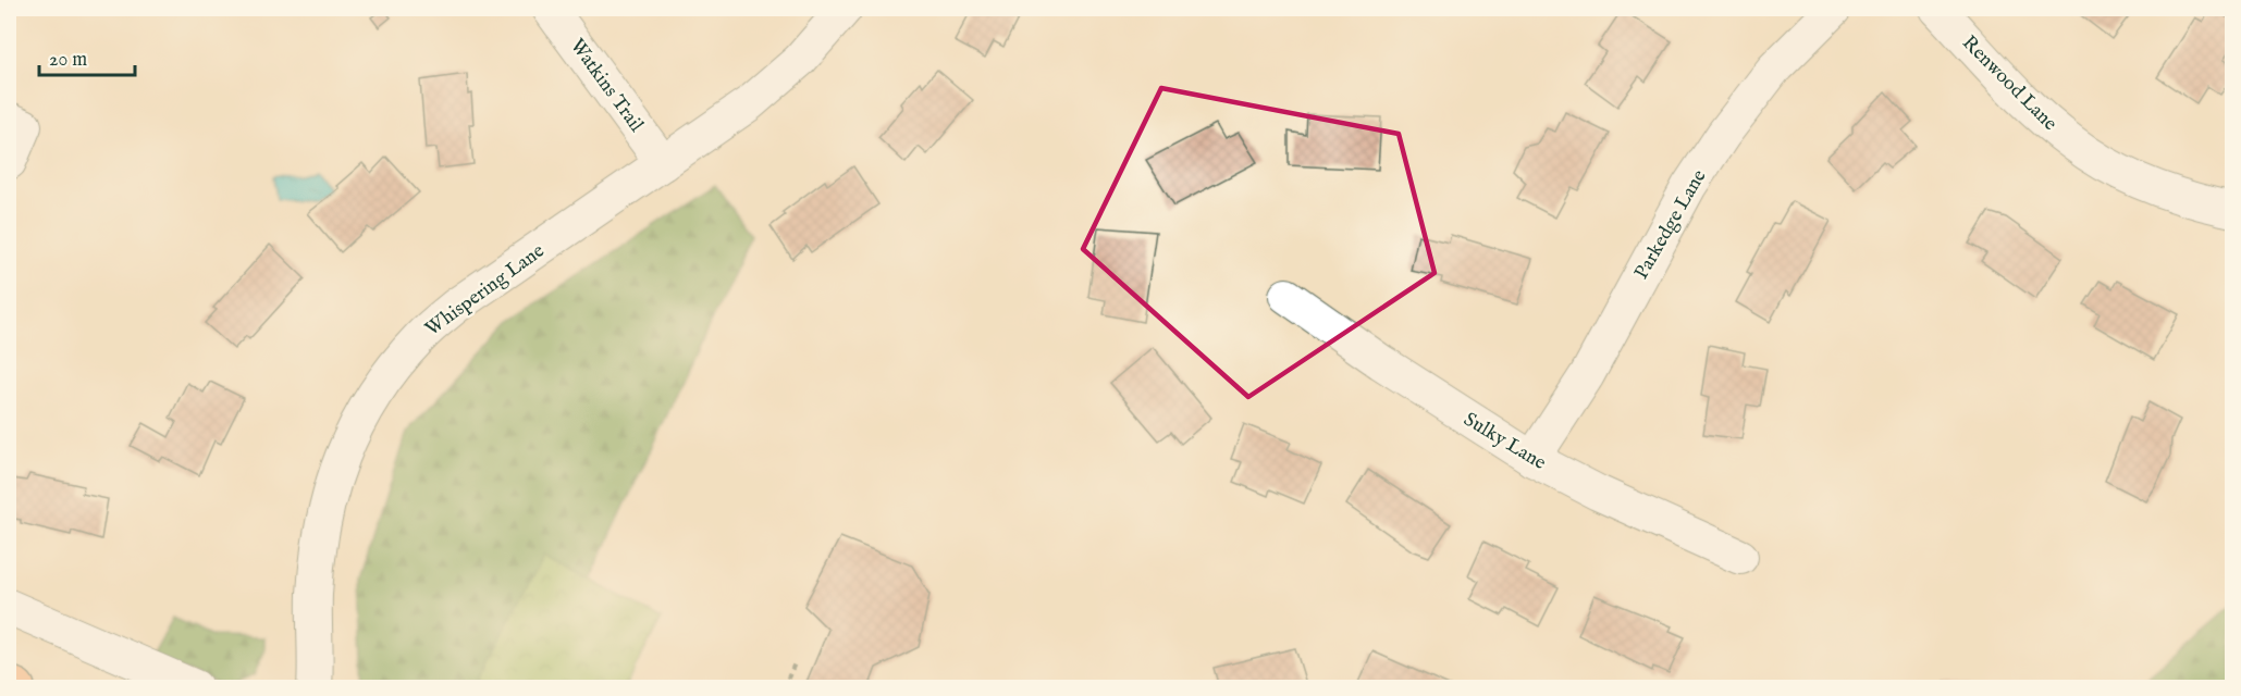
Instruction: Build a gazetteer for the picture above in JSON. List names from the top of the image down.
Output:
{
  "streets": {
    "street": [
      "Renwood Lane",
      "Watkins Trail",
      "Parkedge Lane",
      "Whispering Lane",
      "Sulky Lane"
    ]
  },
  "crossings": [
    ["Watkins Trail", "Whispering Lane"],
    ["Parkedge Lane", "Sulky Lane"]
  ],
  "scale_bar": "20 m"
}
